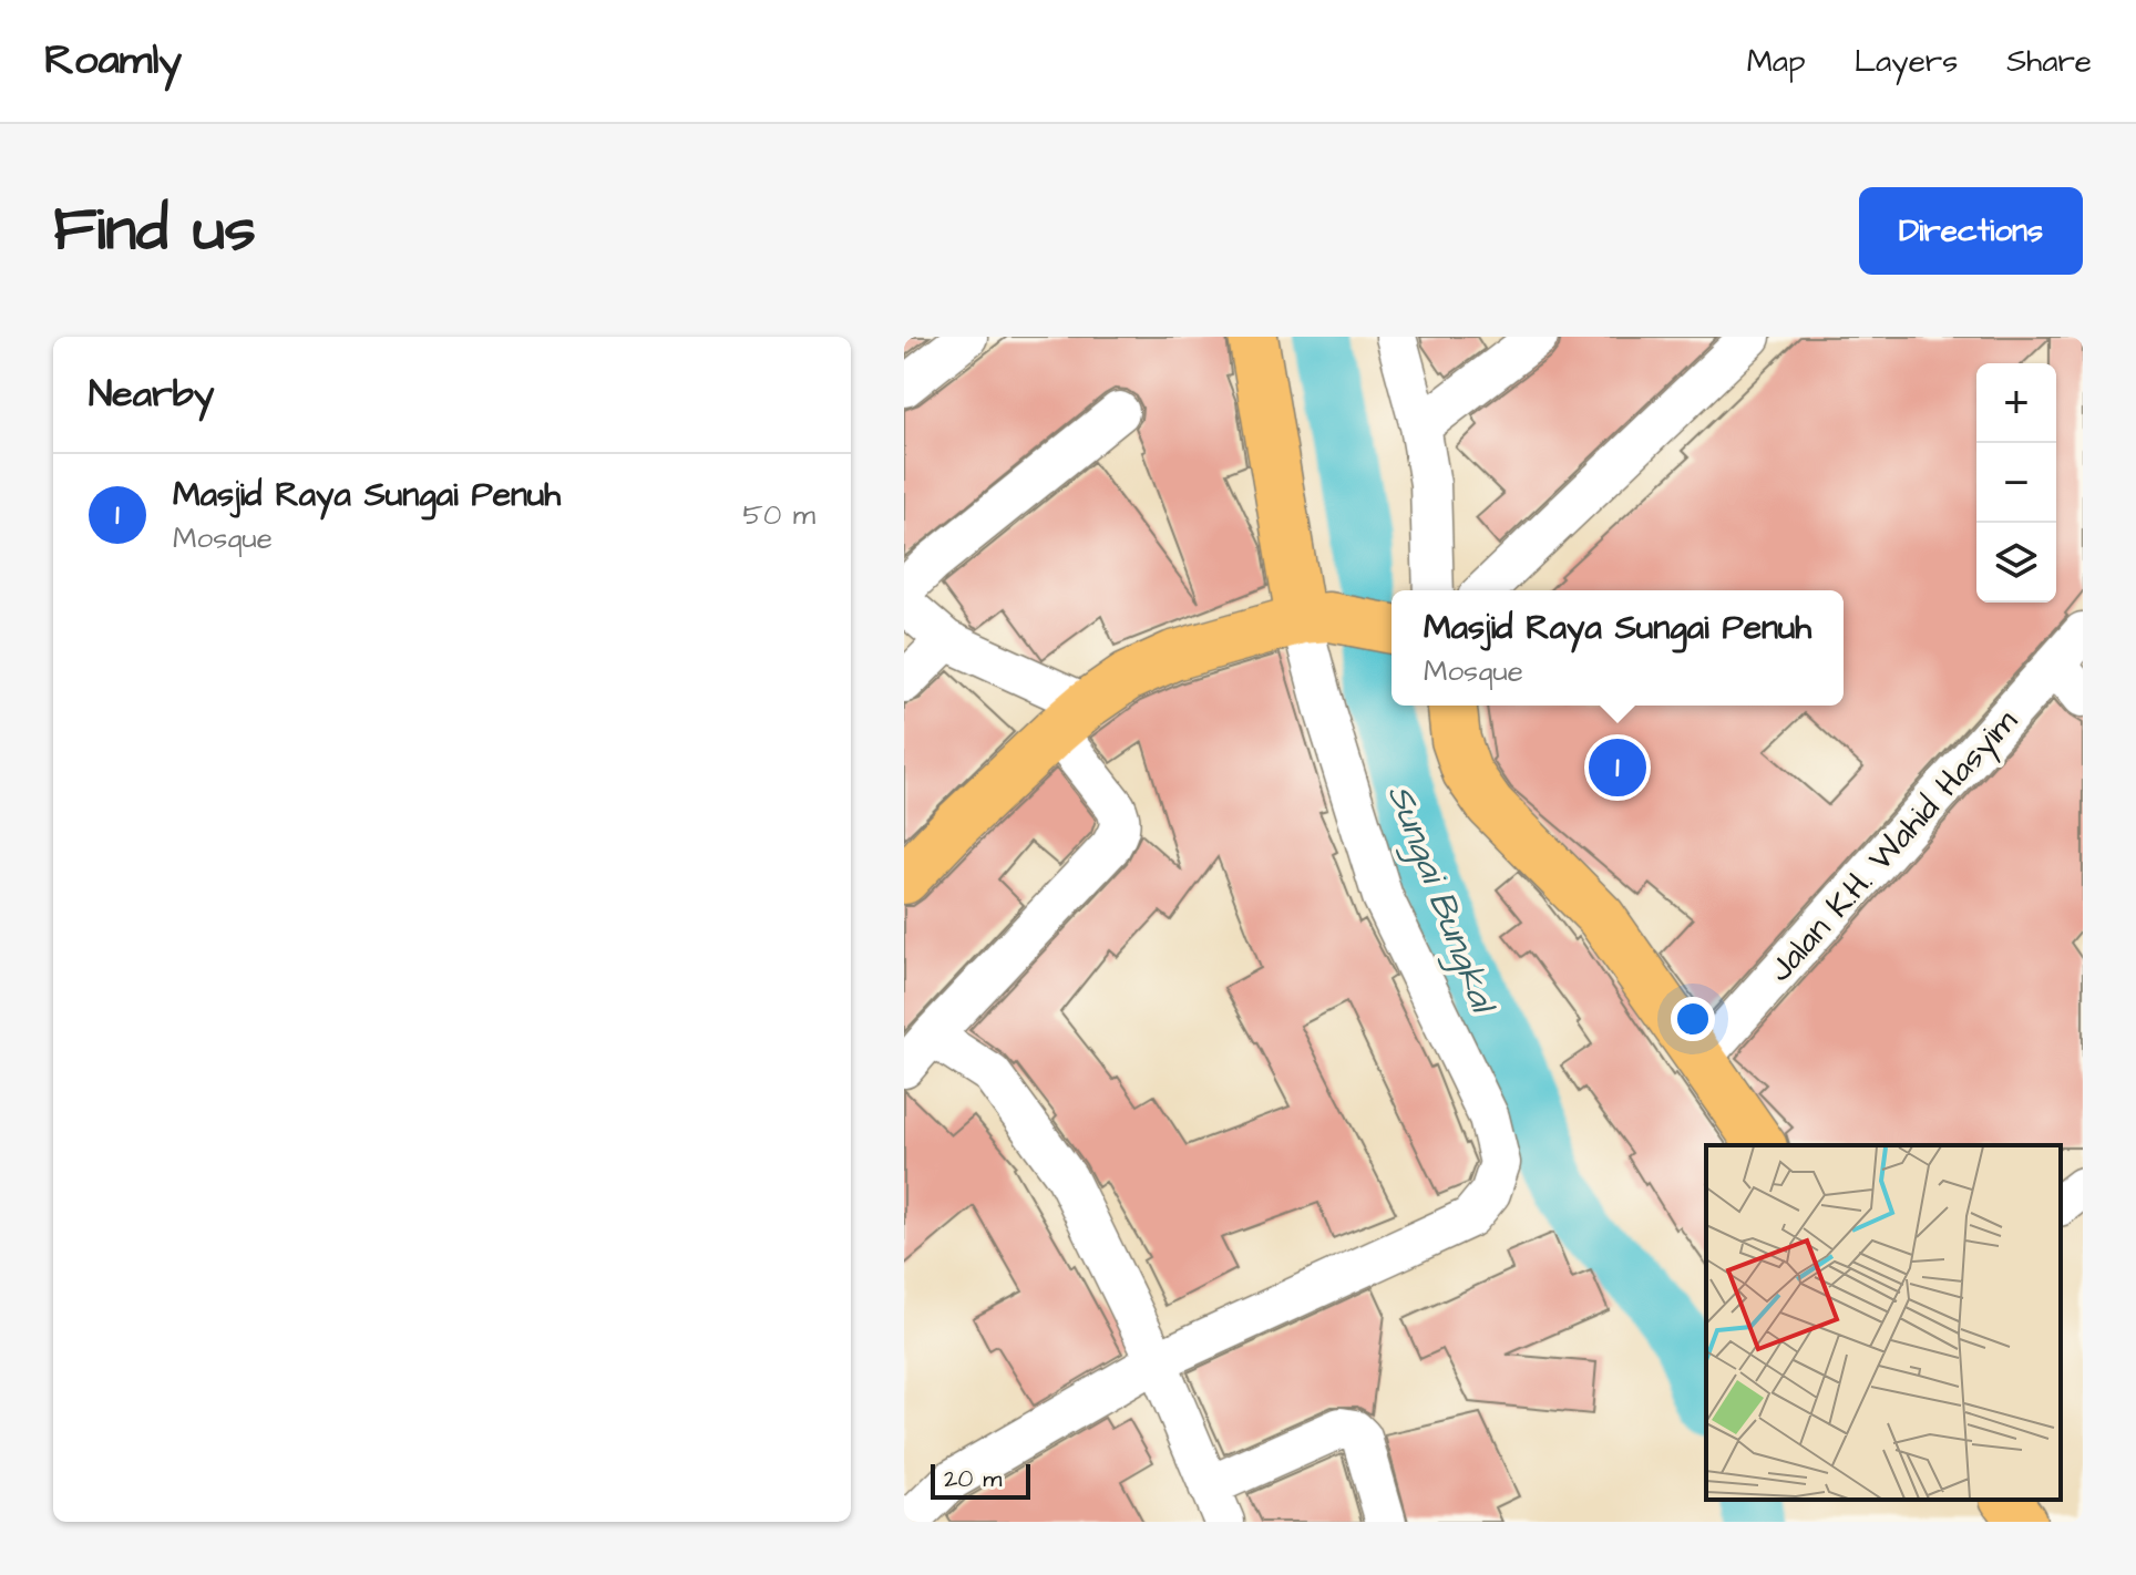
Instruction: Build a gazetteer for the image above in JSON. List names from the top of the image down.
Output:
{
  "streets": {
    "street": ["Jalan K.H. Wahid Hasyim"]
  },
  "water": ["Sungai Bungkal"],
  "scale_bar": "20 m",
  "page": {
    "header": "Roamly",
    "nav": ["Map", "Layers", "Share"],
    "title": "Find us",
    "buttons": "Directions",
    "heading": "Nearby",
    "map_buttons": ["+", "−"],
    "list": [
      {
        "mark": "1",
        "name": "Masjid Raya Sungai Penuh",
        "note": "Mosque",
        "value": "50 m"
      }
    ],
    "popup": ["Masjid Raya Sungai Penuh", "Mosque"],
    "pins": "1",
    "scale": "20 m"
  }
}
